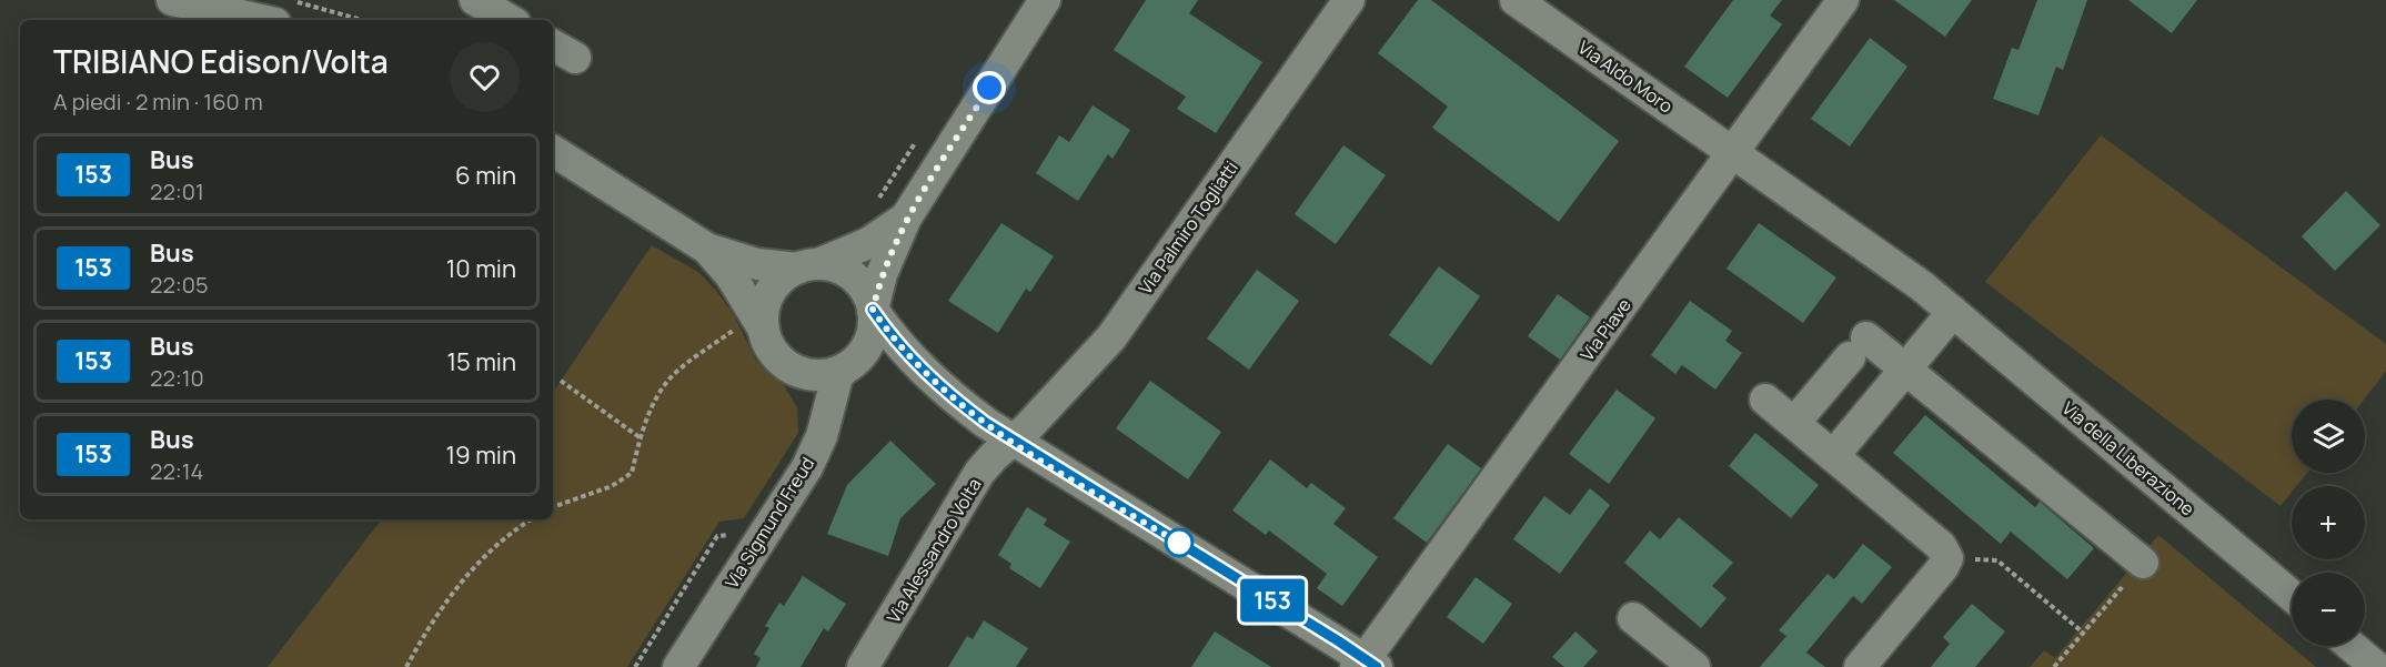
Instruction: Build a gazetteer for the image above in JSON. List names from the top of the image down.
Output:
{
  "streets": {
    "street": [
      "Via Aldo Moro",
      "Via Palmiro Togliatti",
      "Via Piave",
      "Via della Liberazione",
      "Via Sigmund Freud",
      "Via Alessandro Volta"
    ]
  },
  "crossings": [
    ["Via Aldo Moro", "Via Piave"],
    ["Via Aldo Moro", "Via della Liberazione"],
    ["Via Palmiro Togliatti", "Via Alessandro Volta"],
    ["Via Piave", "Via della Liberazione"]
  ],
  "lines": ["bus line 153"],
  "page": {
    "on_map": "153",
    "heading": ["TRIBIANO Edison/Volta", "A piedi · 2 min · 160 m"],
    "list": [
      {
        "mark": "153",
        "name": "Bus",
        "note": "22:01",
        "value": "6 min"
      },
      {
        "mark": "153",
        "name": "Bus",
        "note": "22:05",
        "value": "10 min"
      },
      {
        "mark": "153",
        "name": "Bus",
        "note": "22:10",
        "value": "15 min"
      },
      {
        "mark": "153",
        "name": "Bus",
        "note": "22:14",
        "value": "19 min"
      }
    ],
    "map_buttons": ["+", "−"]
  }
}
